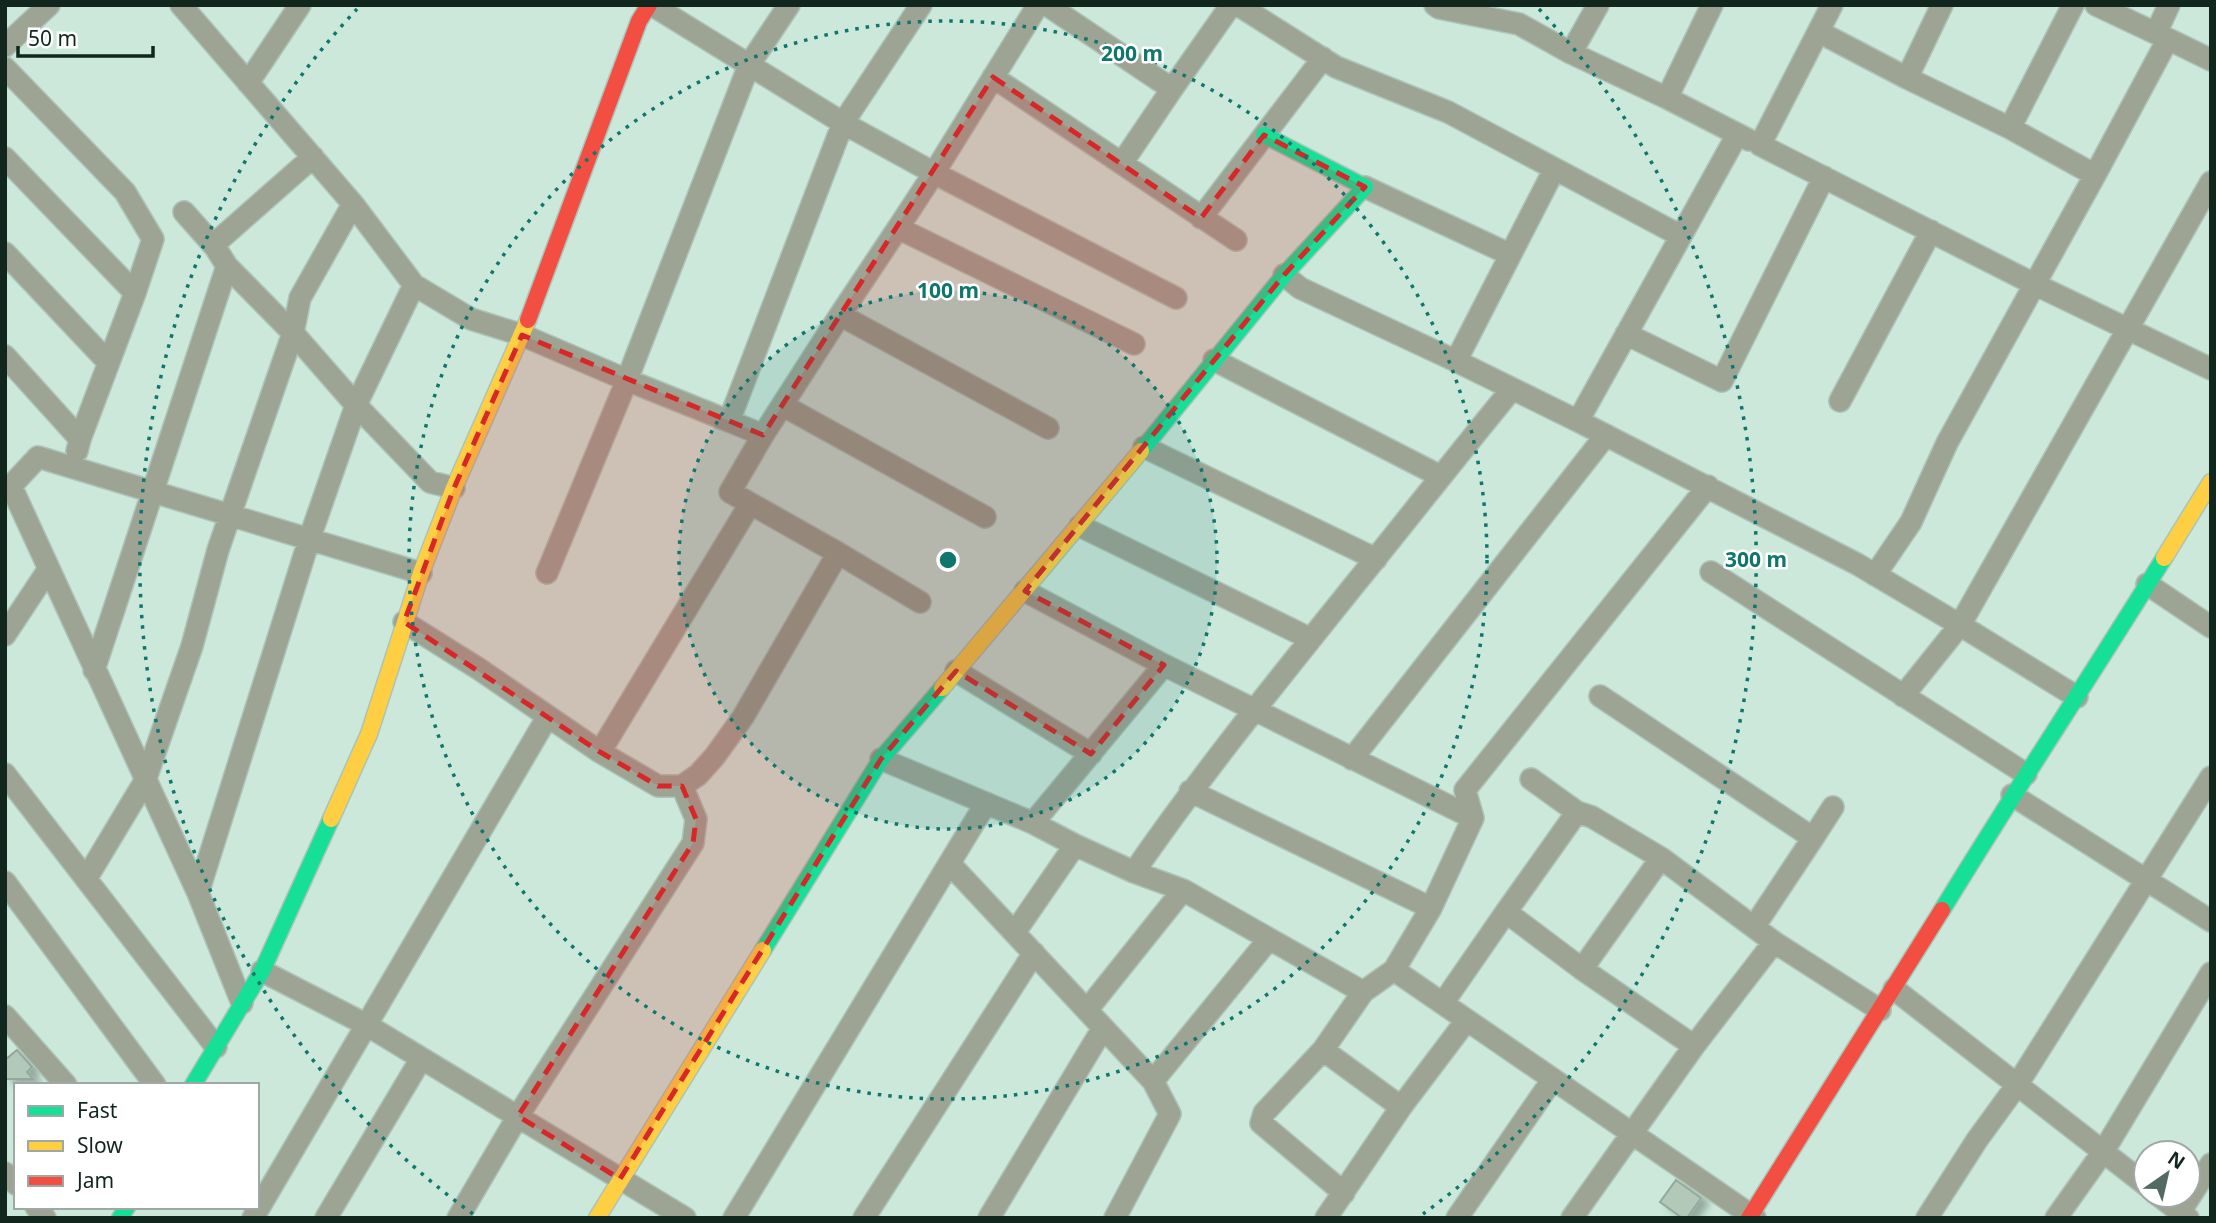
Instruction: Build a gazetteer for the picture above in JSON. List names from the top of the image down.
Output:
{
  "legend": ["Fast", "Slow", "Jam"],
  "scale_bar": "50 m",
  "north": "top right",
  "rings": ["200 m", "100 m", "300 m"]
}
